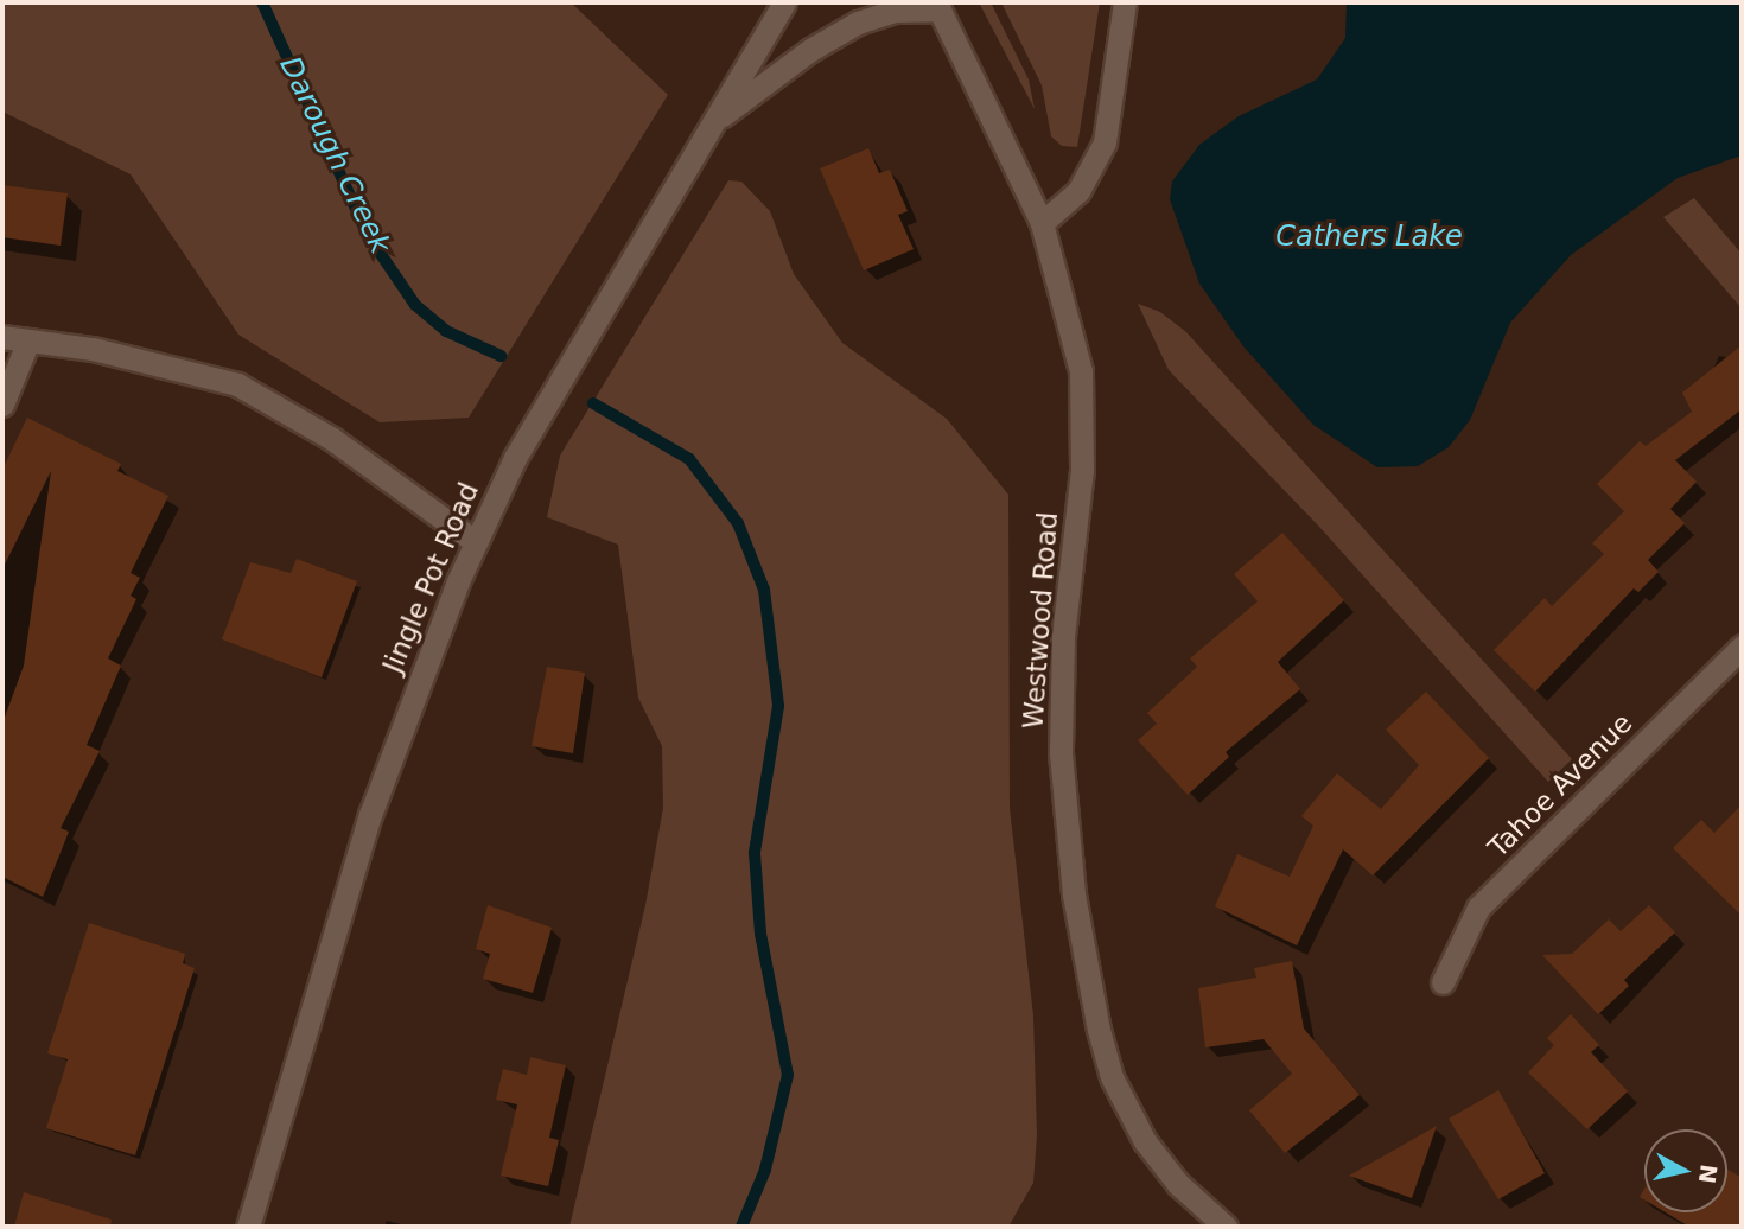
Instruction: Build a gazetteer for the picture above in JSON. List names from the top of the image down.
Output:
{
  "streets": {
    "street": ["Jingle Pot Road", "Westwood Road", "Tahoe Avenue"]
  },
  "water": ["Darough Creek", "Cathers Lake"],
  "north": "right"
}
